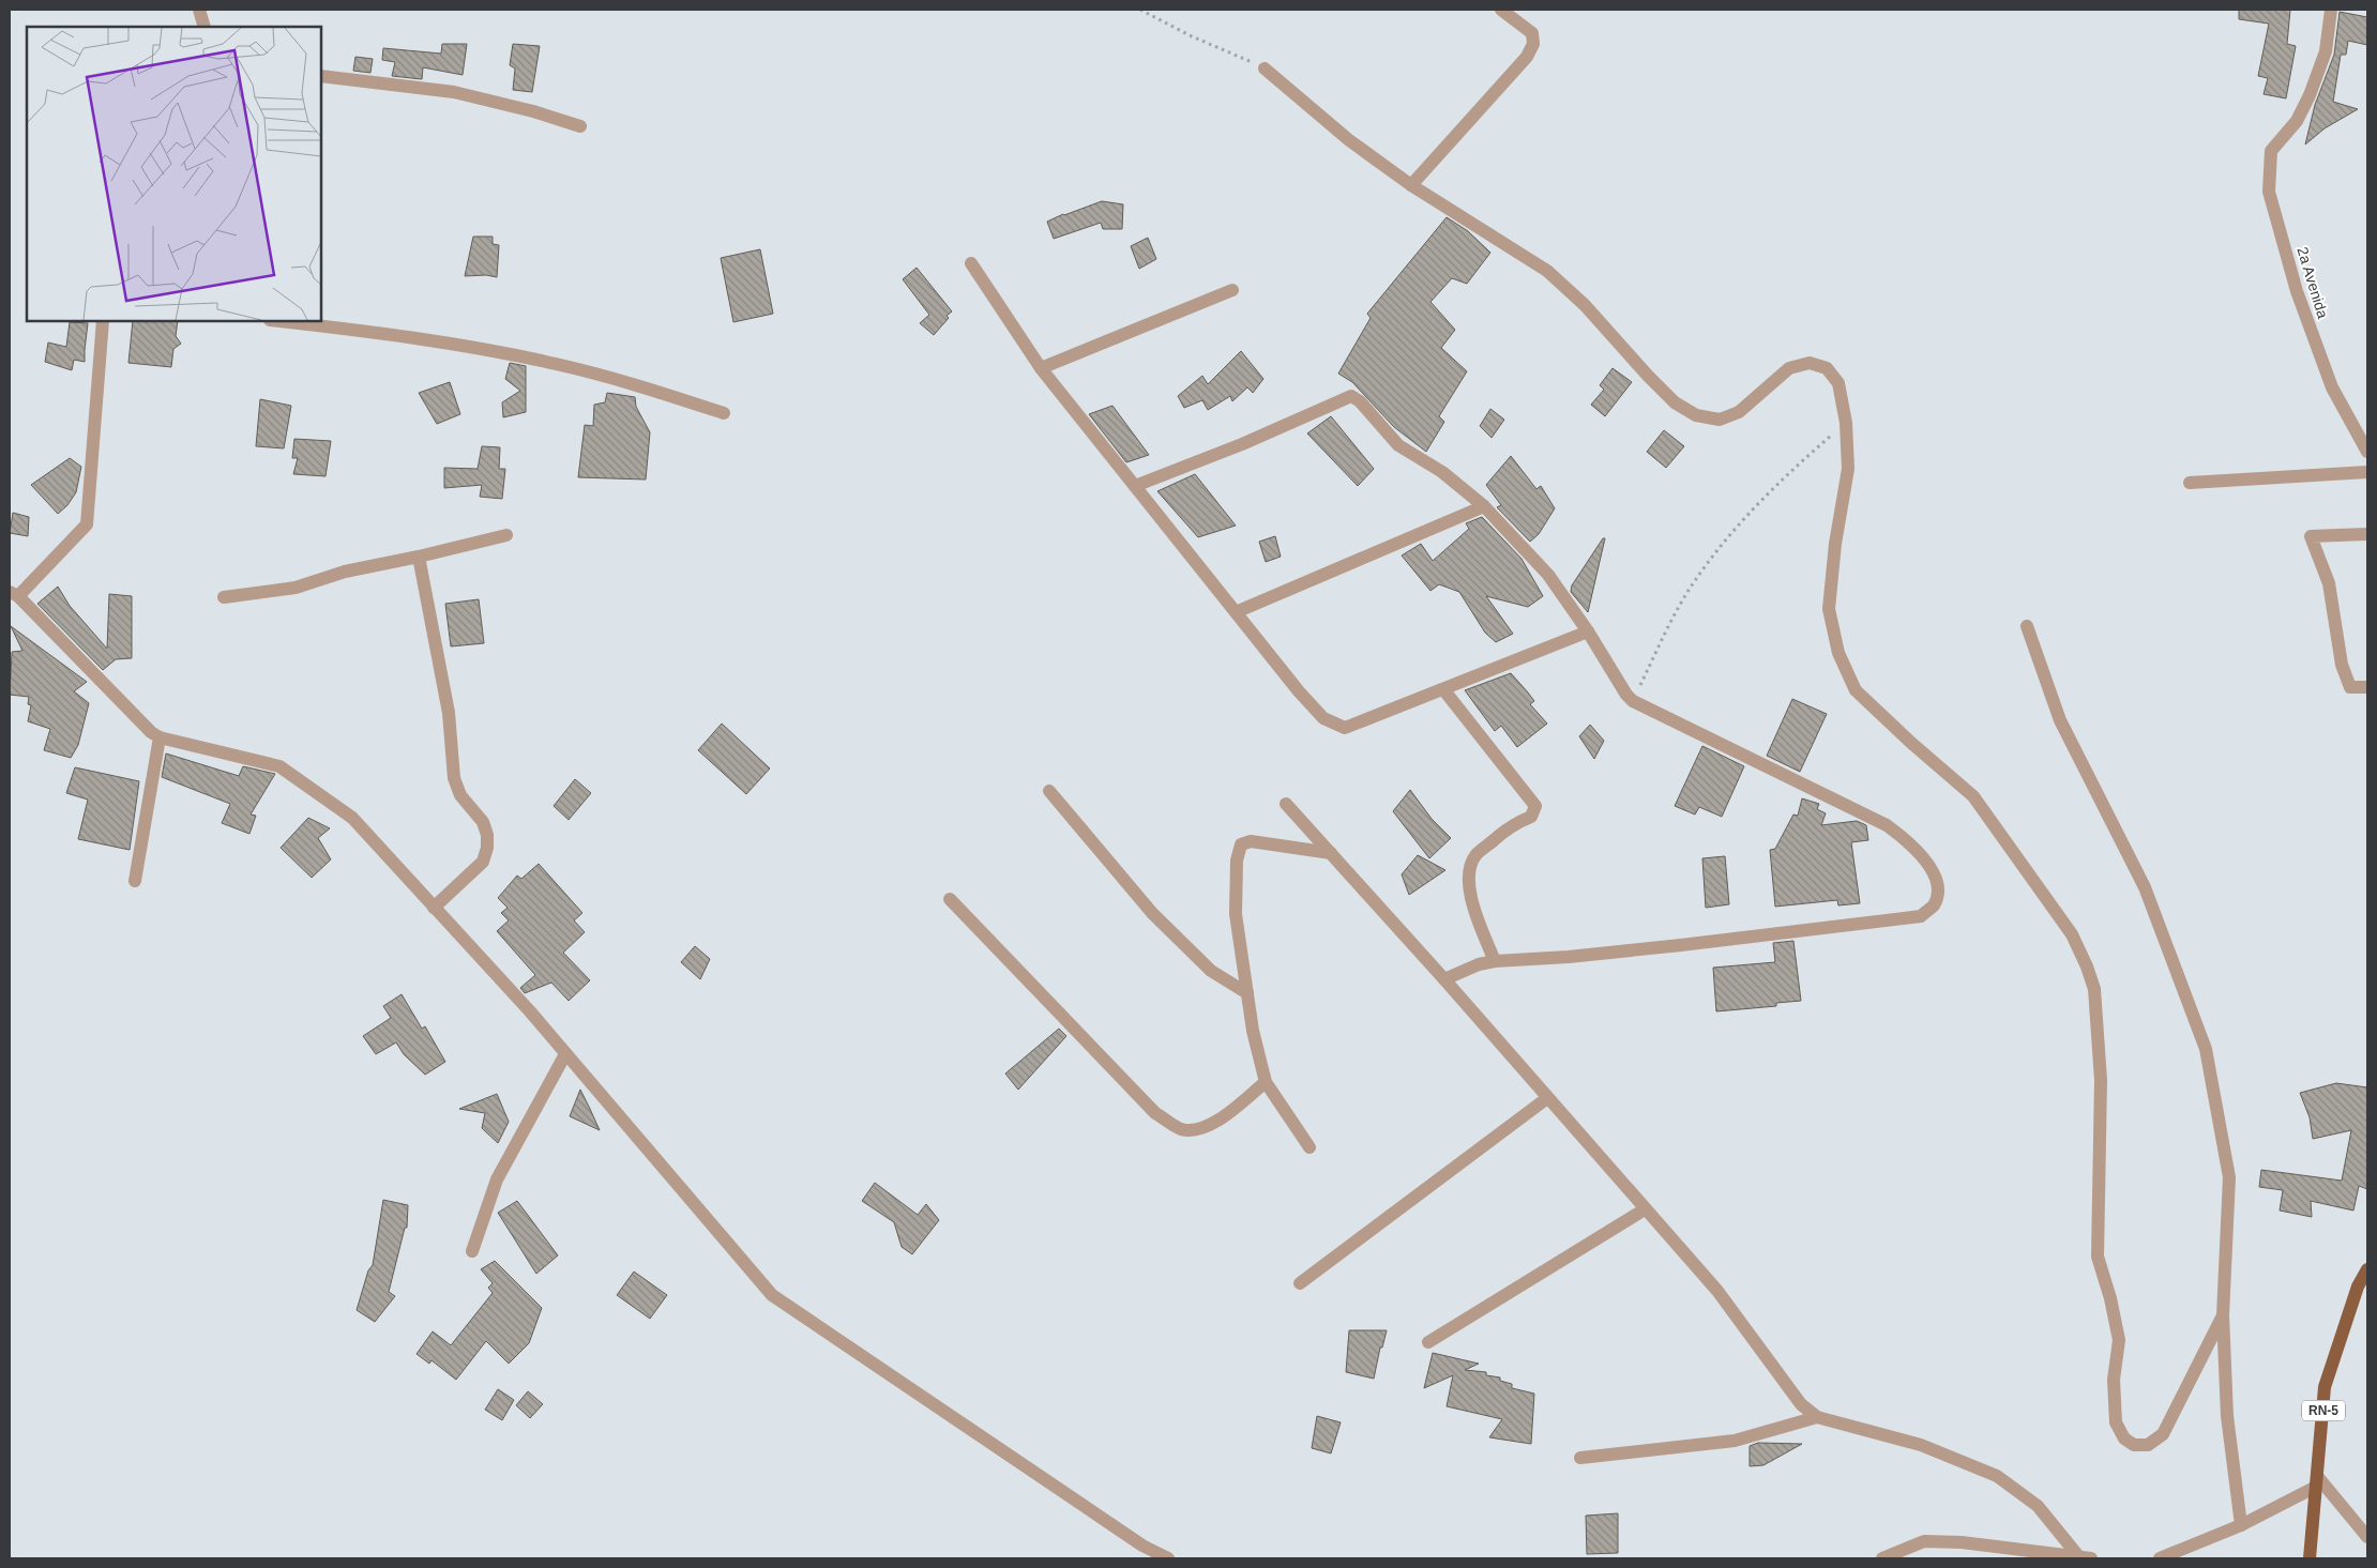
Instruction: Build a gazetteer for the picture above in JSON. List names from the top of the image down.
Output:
{
  "streets": {
    "main road": ["RN-5"],
    "street": ["2a Avenida"]
  }
}
